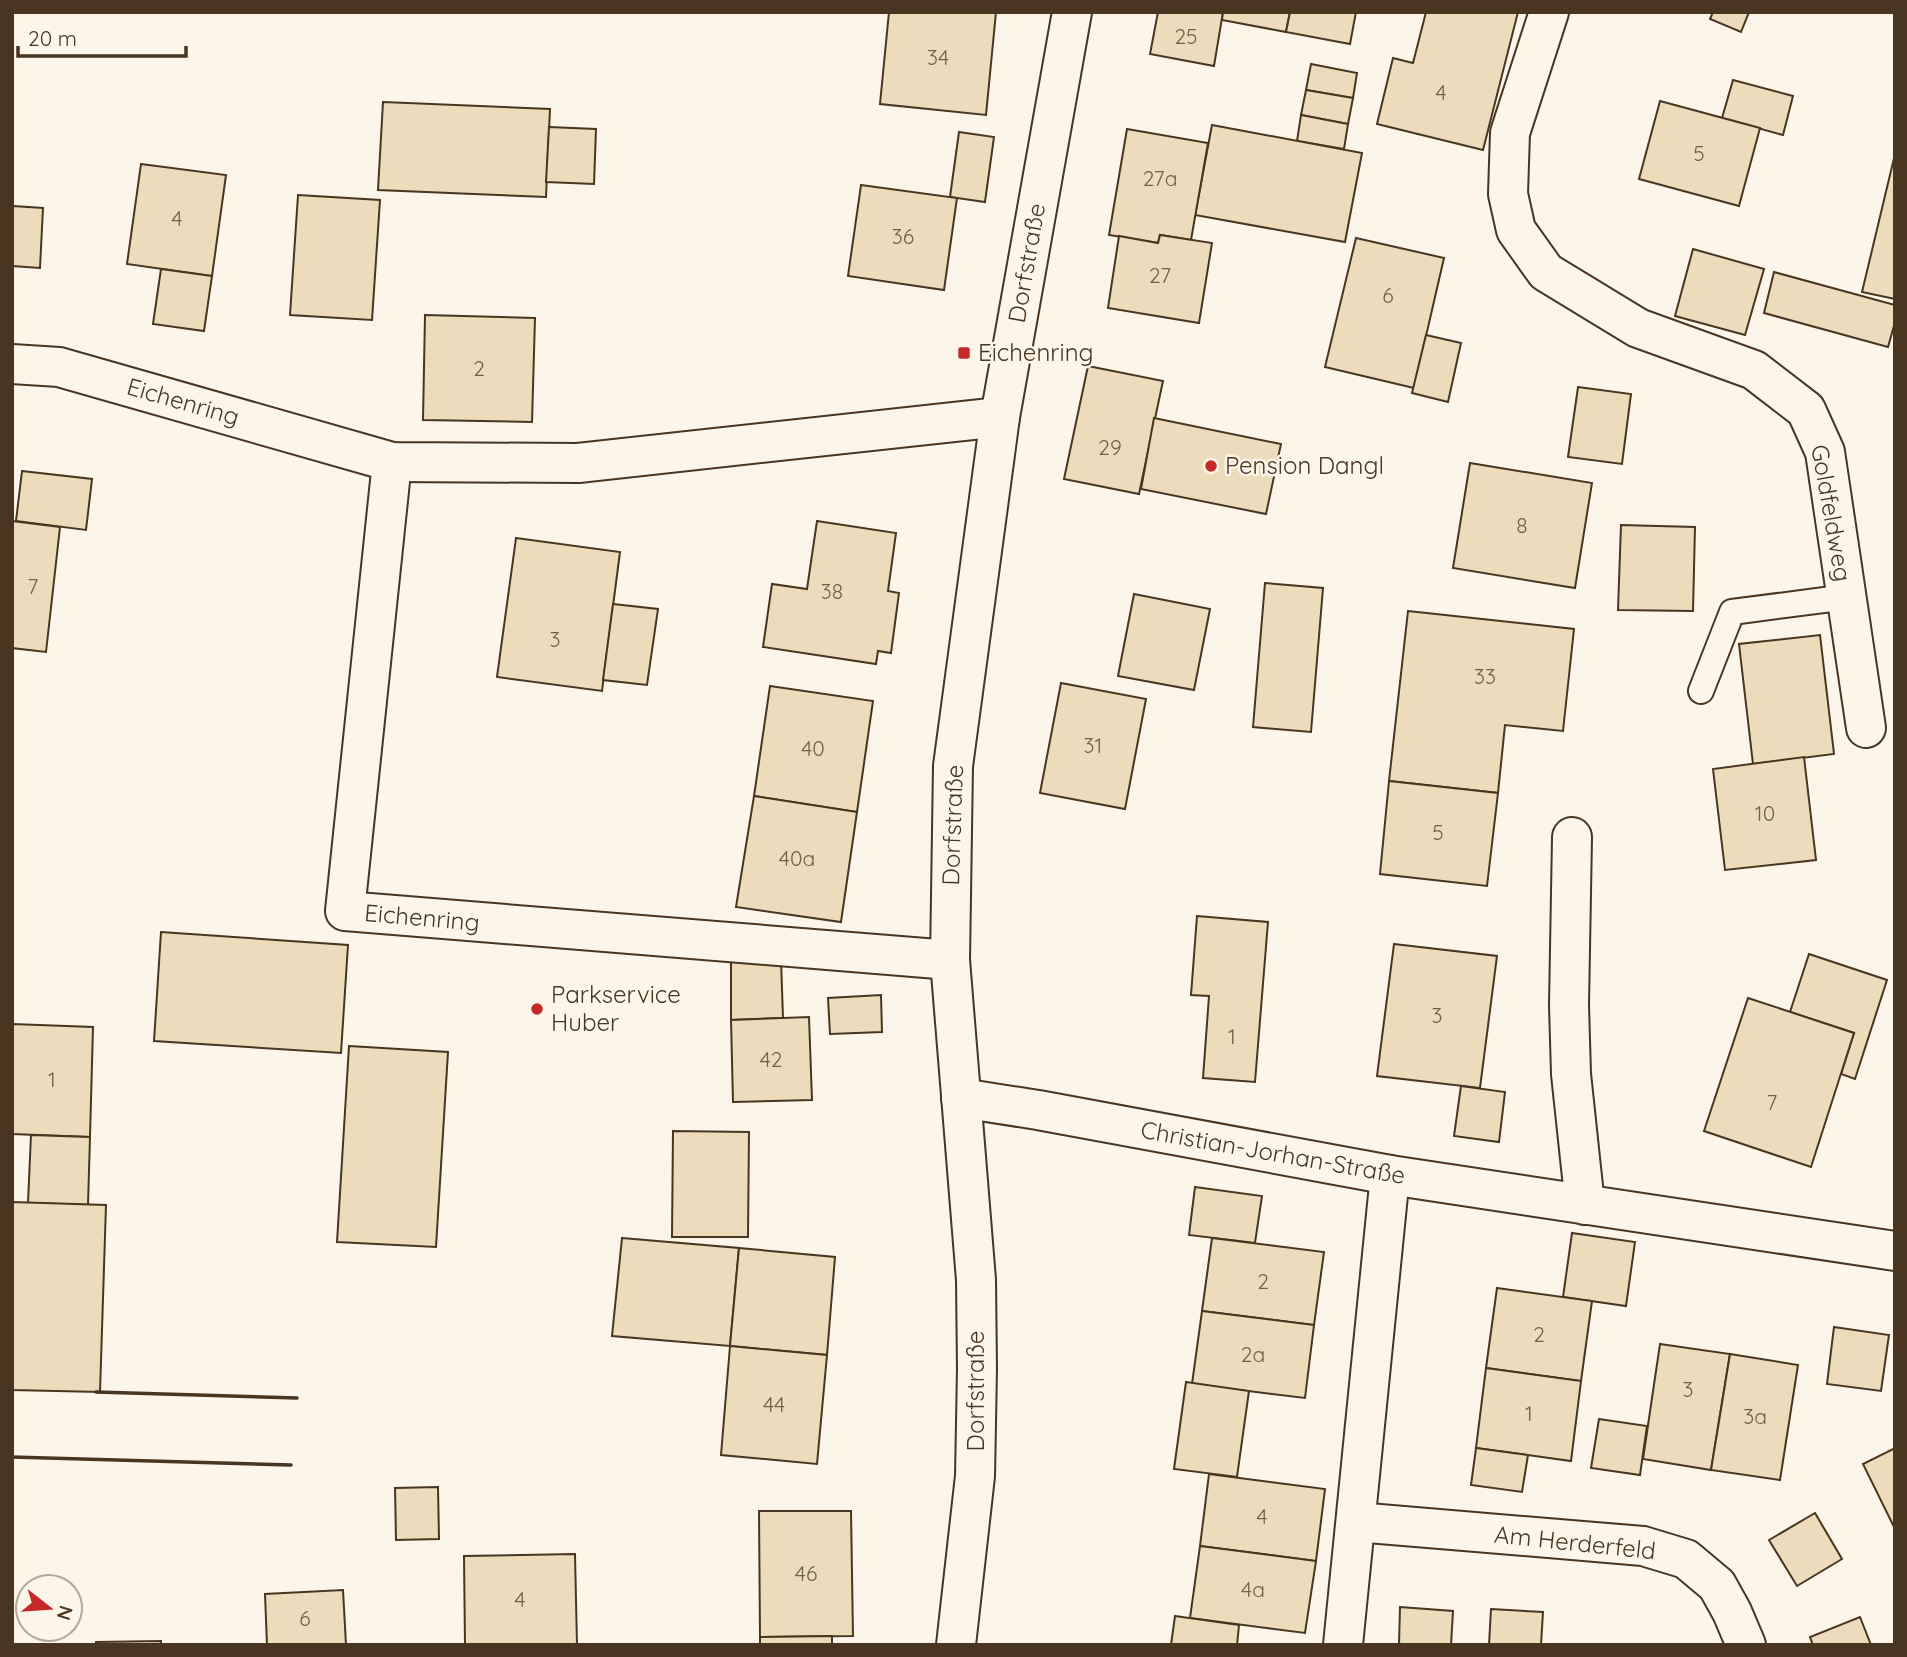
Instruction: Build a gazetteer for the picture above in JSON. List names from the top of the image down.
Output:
{
  "streets": {
    "street": [
      "Dorfstraße",
      "Eichenring",
      "Goldfeldweg",
      "Christian-Jorhan-Straße",
      "Am Herderfeld"
    ]
  },
  "crossings": [
    ["Dorfstraße", "Eichenring"],
    ["Dorfstraße", "Christian-Jorhan-Straße"]
  ],
  "places": {
    "transit": ["Eichenring"],
    "other": ["Pension Dangl", "Parkservice Huber"]
  },
  "house_numbers": [
    "25",
    "34",
    "4",
    "5",
    "27a",
    "4",
    "36",
    "27",
    "6",
    "2",
    "29",
    "8",
    "7",
    "38",
    "3",
    "33",
    "31",
    "40",
    "10",
    "5",
    "40a",
    "3",
    "1",
    "42",
    "1",
    "7",
    "2",
    "2",
    "2a",
    "3",
    "44",
    "1",
    "3a",
    "4",
    "46",
    "4a",
    "4",
    "6"
  ],
  "scale_bar": "20 m",
  "north": "right"
}
